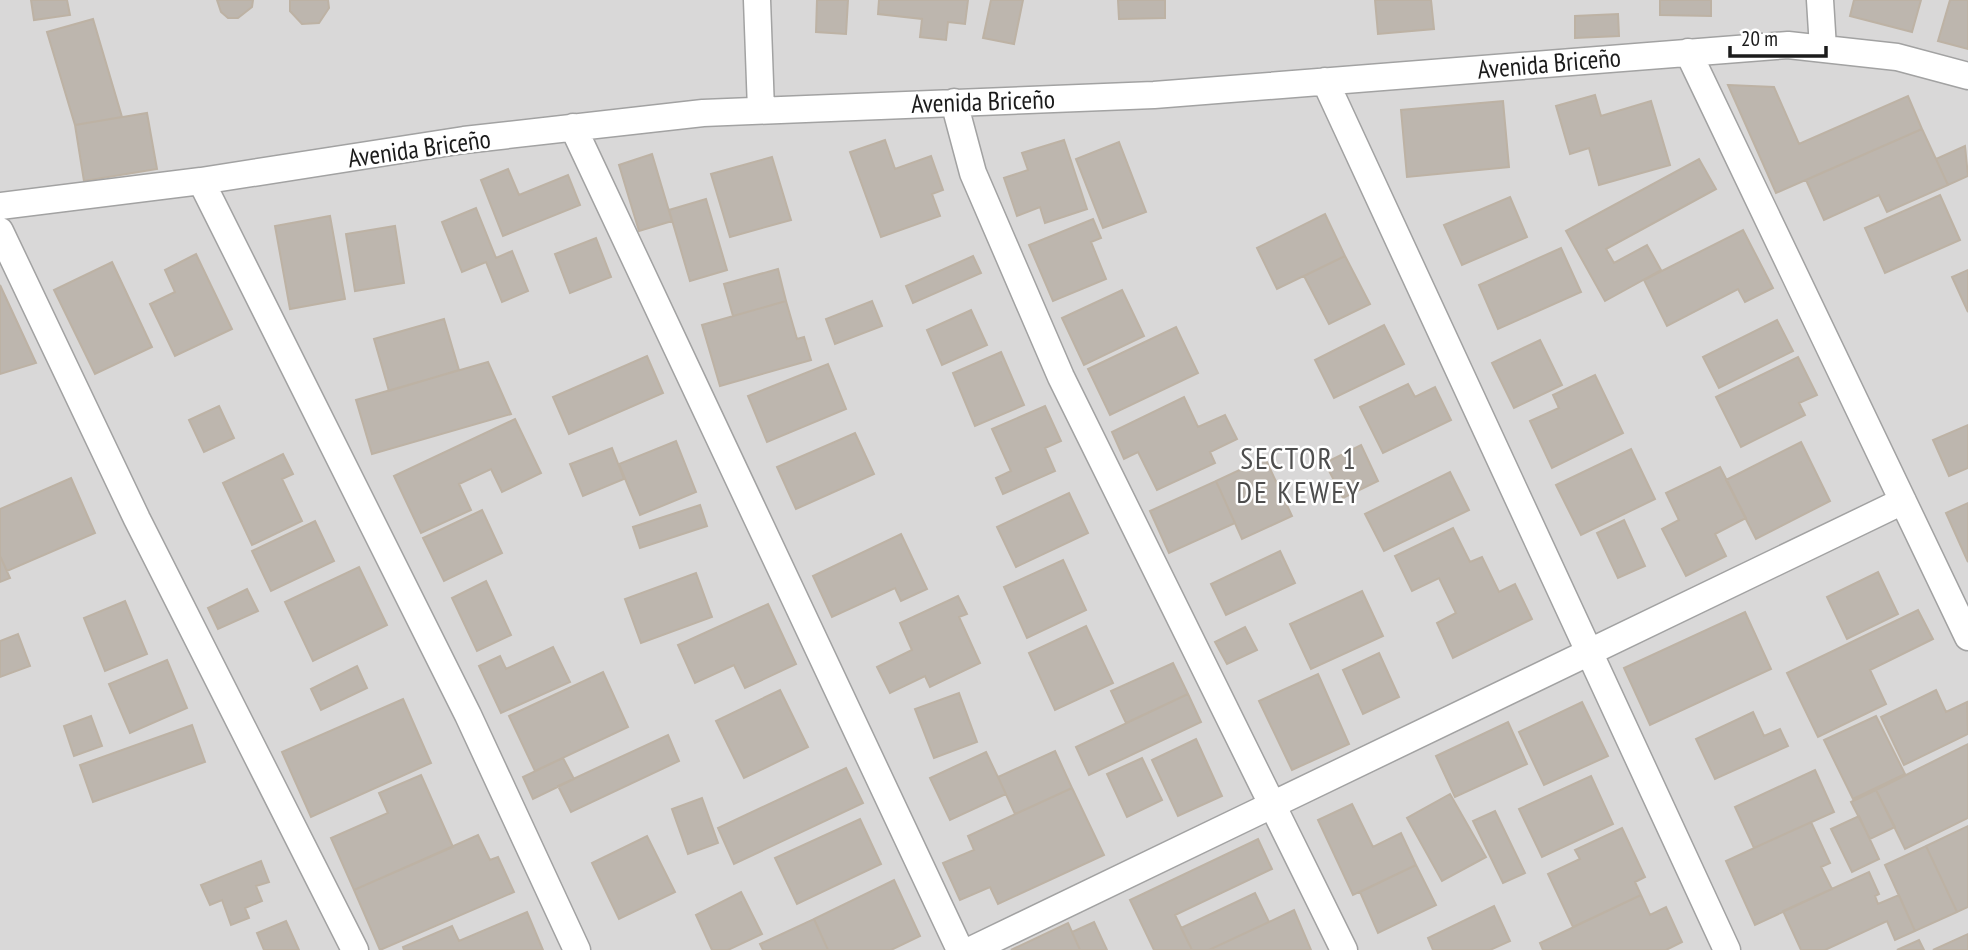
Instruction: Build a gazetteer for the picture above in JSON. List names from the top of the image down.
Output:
{
  "streets": {
    "street": ["Avenida Briceño"]
  },
  "districts": ["SECTOR 1 DE KEWEY"],
  "scale_bar": "20 m"
}
